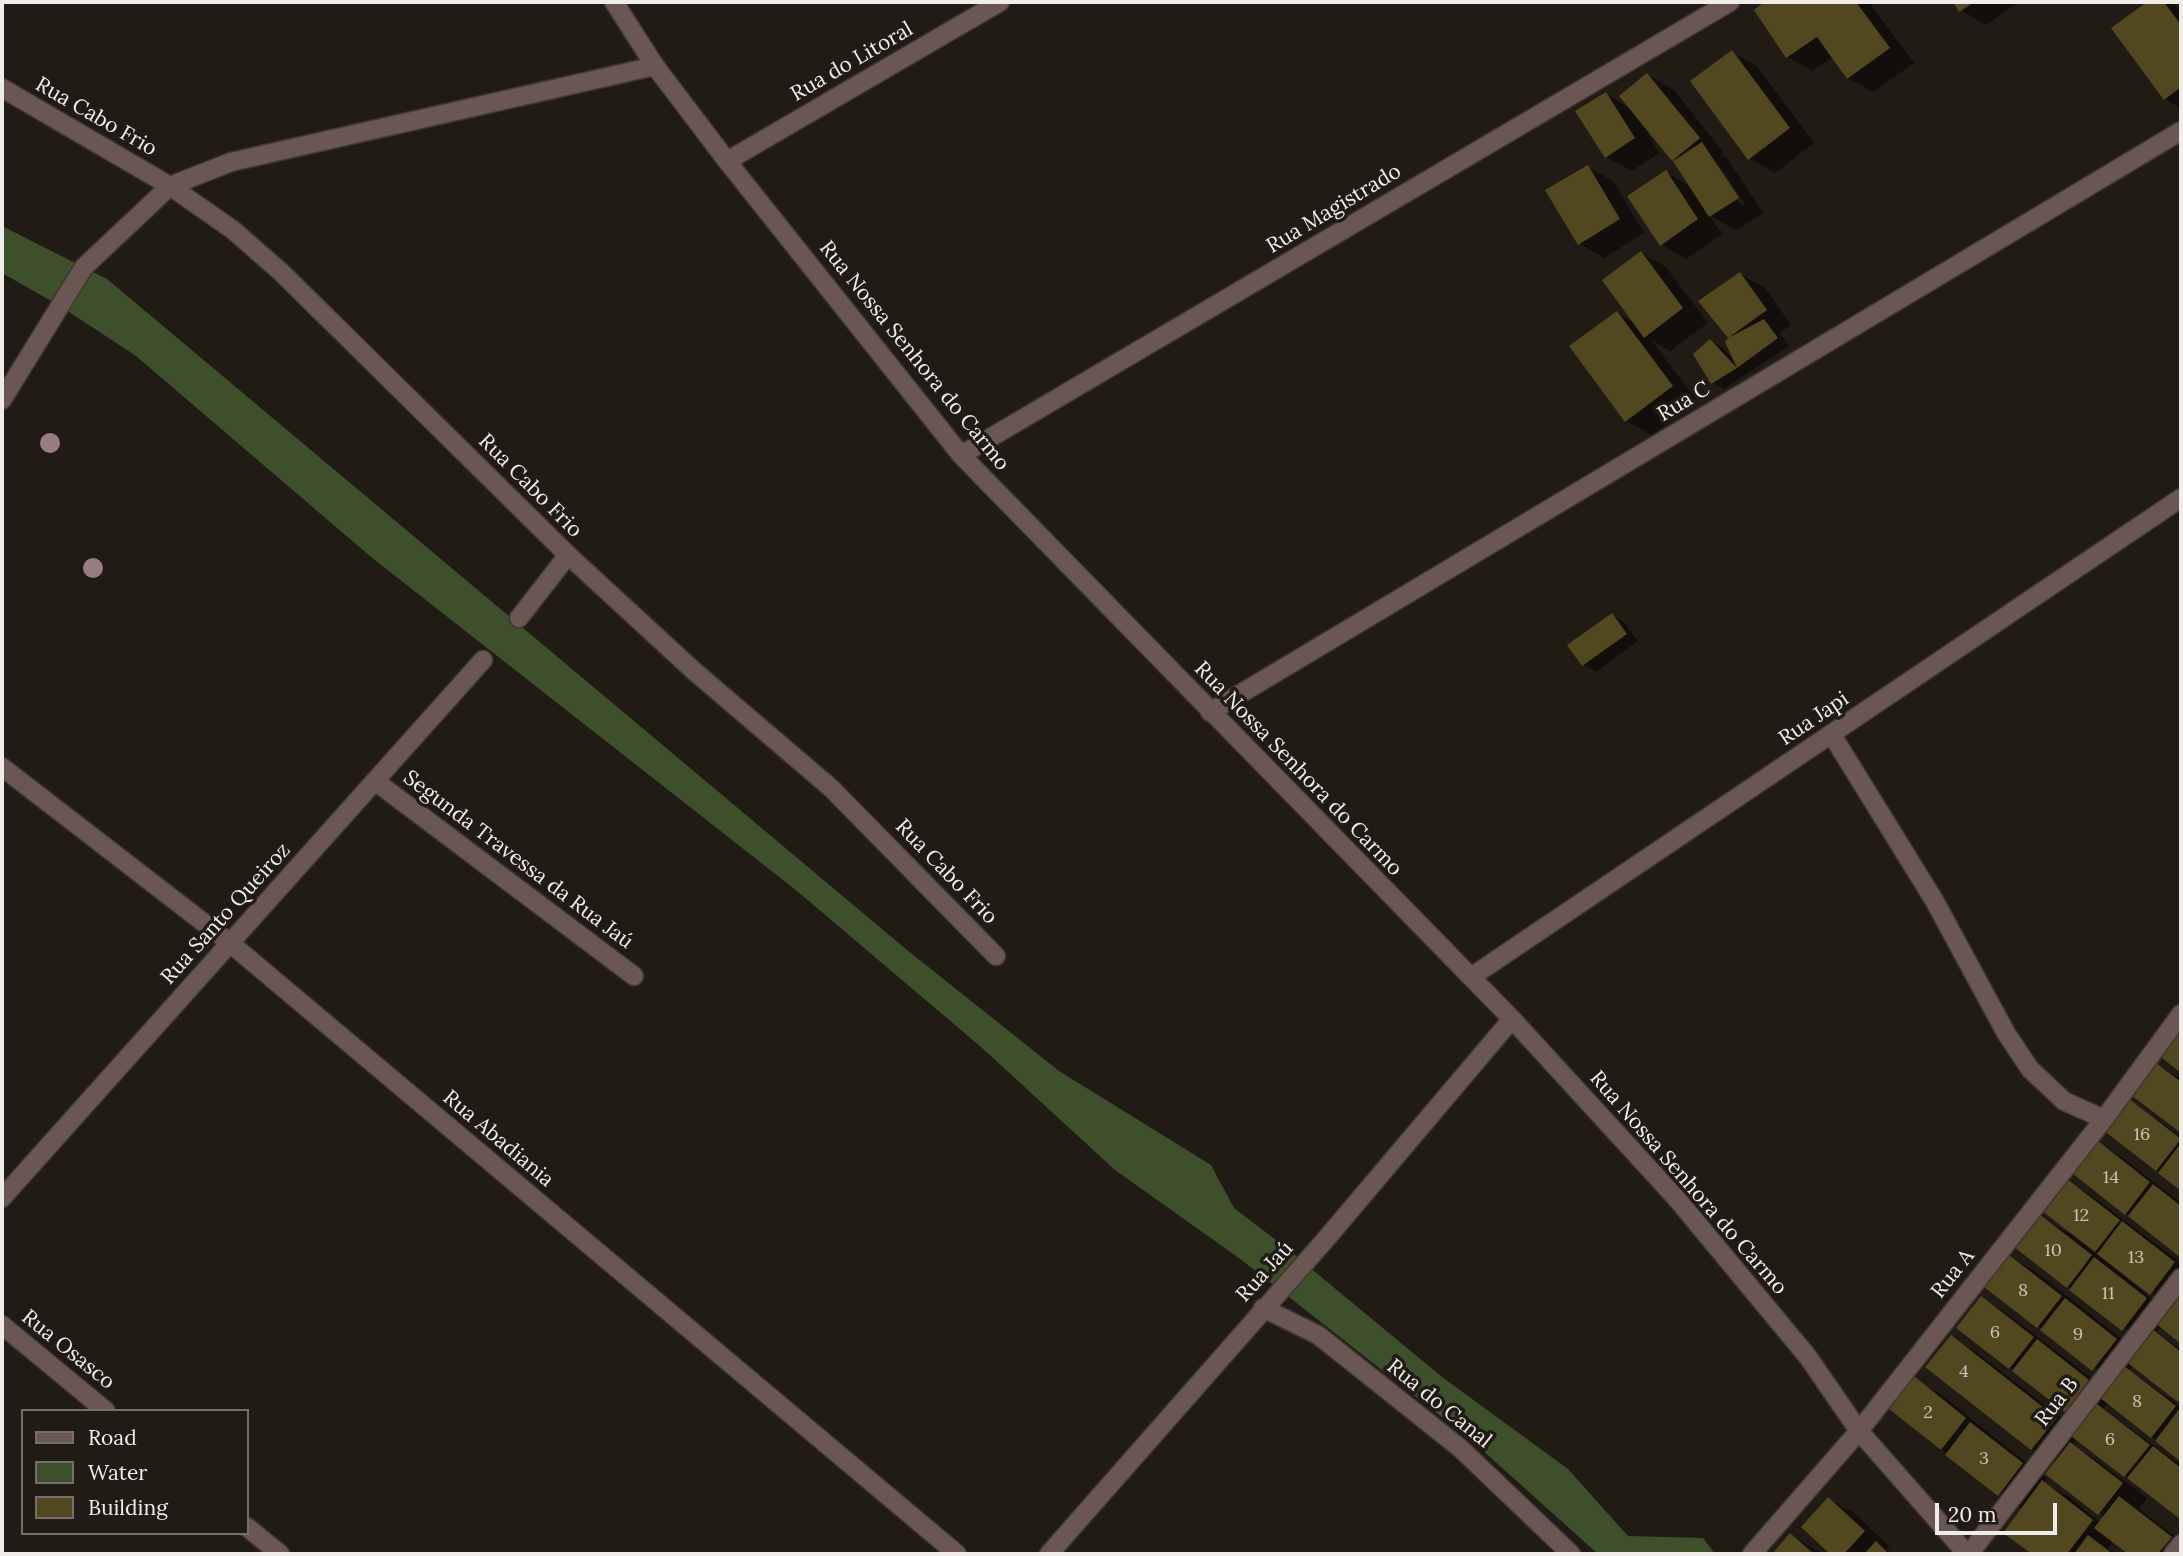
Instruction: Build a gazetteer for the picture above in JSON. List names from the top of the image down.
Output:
{
  "streets": {
    "street": [
      "Rua do Litoral",
      "Rua Cabo Frio",
      "Rua Magistrado",
      "Rua Nossa Senhora do Carmo",
      "Rua C",
      "Rua Japi",
      "Segunda Travessa da Rua Jaú",
      "Rua Santo Queiroz",
      "Rua Abadiania",
      "Rua Jaú",
      "Rua A",
      "Rua Osasco",
      "Rua B",
      "Rua do Canal"
    ]
  },
  "crossings": [
    ["Rua do Litoral", "Rua Nossa Senhora do Carmo"],
    ["Rua Magistrado", "Rua Nossa Senhora do Carmo"],
    ["Rua Nossa Senhora do Carmo", "Rua C"],
    ["Rua Nossa Senhora do Carmo", "Rua Japi"],
    ["Rua Nossa Senhora do Carmo", "Rua Jaú"],
    ["Rua Nossa Senhora do Carmo", "Rua A"],
    ["Rua Nossa Senhora do Carmo", "Rua B"],
    ["Segunda Travessa da Rua Jaú", "Rua Santo Queiroz"],
    ["Rua Santo Queiroz", "Rua Abadiania"],
    ["Rua Jaú", "Rua do Canal"]
  ],
  "house_numbers": [
    "16",
    "14",
    "12",
    "10",
    "13",
    "8",
    "11",
    "6",
    "9",
    "4",
    "8",
    "2",
    "6",
    "3"
  ],
  "legend": ["Road", "Water", "Building"],
  "scale_bar": "20 m"
}
